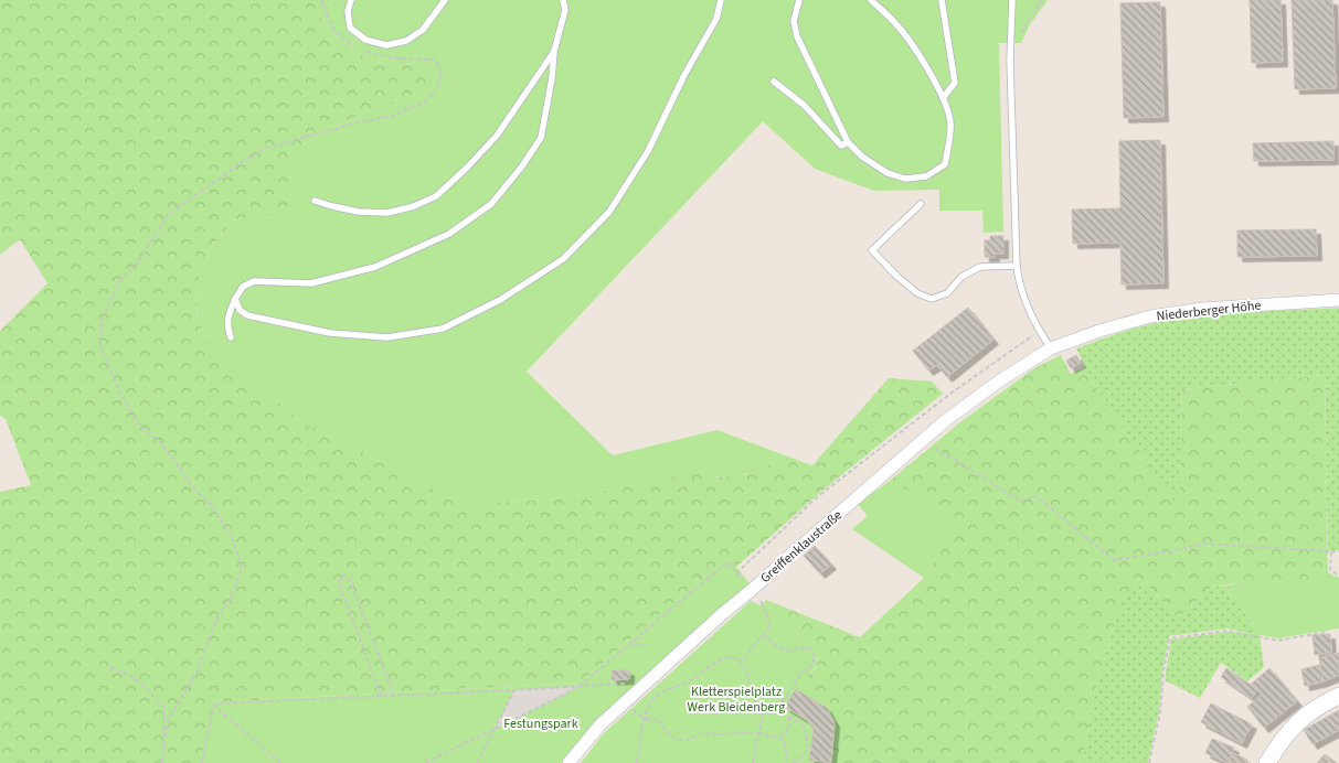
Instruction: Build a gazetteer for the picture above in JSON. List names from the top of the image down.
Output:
{
  "streets": {
    "street": ["Niederberger Höhe", "Greiffenklaustraße"]
  },
  "crossings": [
    ["Niederberger Höhe", "Greiffenklaustraße"]
  ],
  "parks": ["Kletterspielplatz Werk Bleidenberg", "Festungspark"]
}
